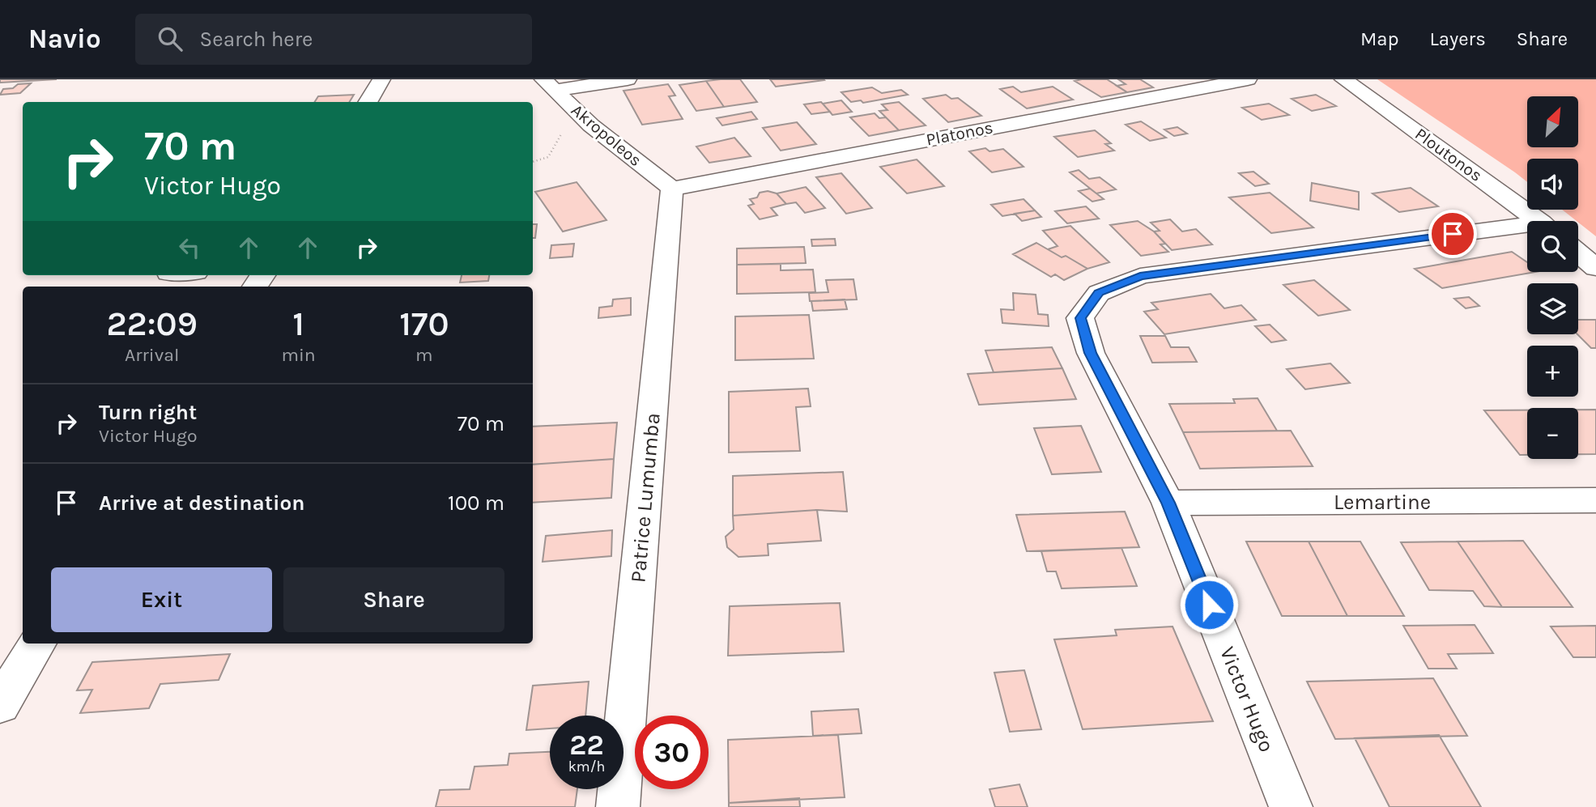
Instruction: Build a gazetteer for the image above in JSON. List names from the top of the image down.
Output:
{
  "streets": {
    "street": [
      "Platonos",
      "Akropoleos",
      "Ploutonos",
      "Patrice Lumumba",
      "Lemartine",
      "Victor Hugo"
    ]
  },
  "crossings": [
    ["Platonos", "Akropoleos"],
    ["Platonos", "Patrice Lumumba"],
    ["Akropoleos", "Patrice Lumumba"],
    ["Lemartine", "Victor Hugo"]
  ],
  "north": "top right",
  "page": {
    "header": "Navio",
    "search": "Search here",
    "nav": ["Map", "Layers", "Share"],
    "map_buttons": ["+", "−"],
    "turn": ["70 m", "Victor Hugo"],
    "eta": [
      "22:09",
      "Arrival",
      "1",
      "min",
      "170",
      "m"
    ],
    "list": [
      {
        "name": "Turn right",
        "note": "Victor Hugo",
        "value": "70 m"
      },
      {
        "name": "Arrive at destination",
        "value": "100 m"
      }
    ],
    "buttons": ["Exit", "Share"],
    "speed": "22 km/h",
    "limit": "30"
  }
}
